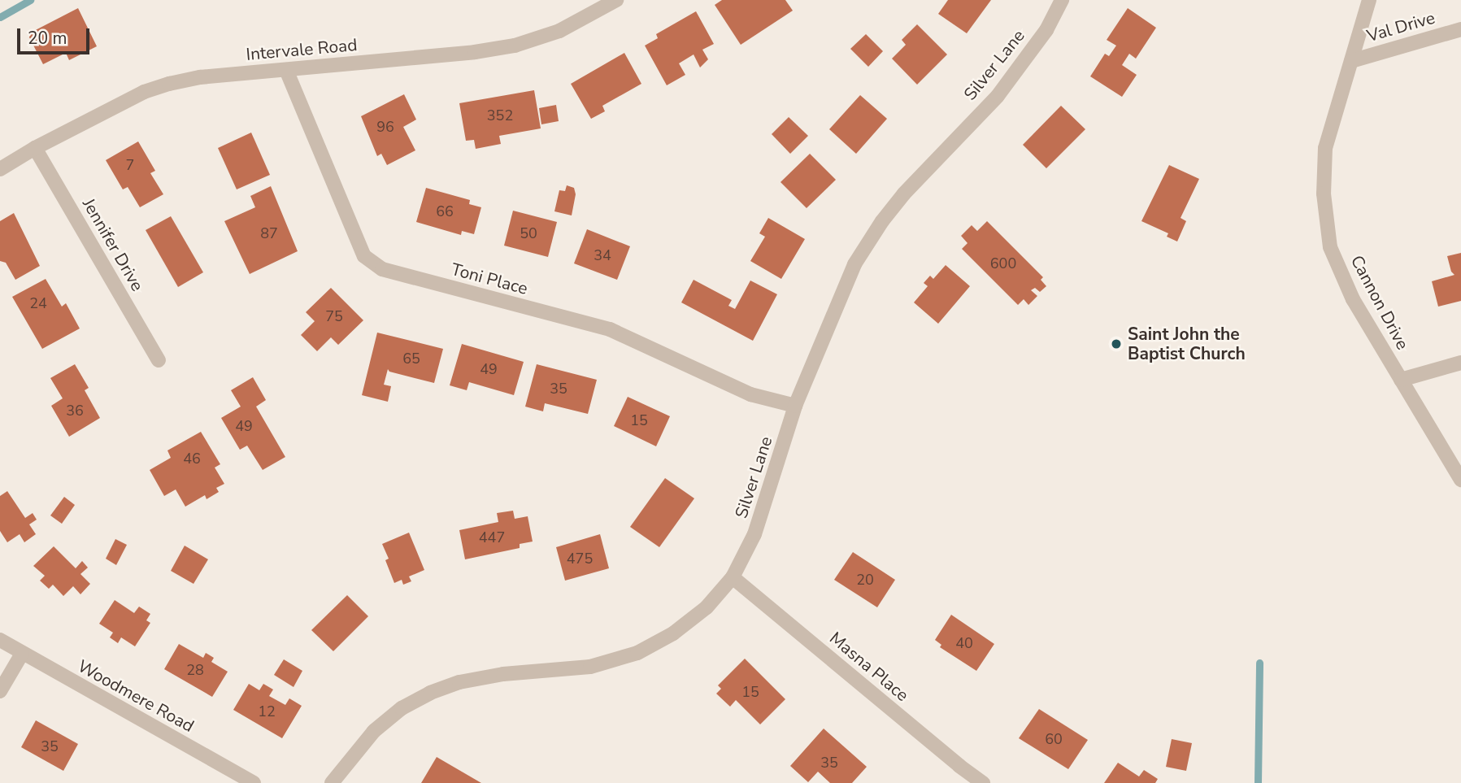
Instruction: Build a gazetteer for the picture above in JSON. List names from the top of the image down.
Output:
{
  "streets": {
    "street": [
      "Val Drive",
      "Intervale Road",
      "Silver Lane",
      "Jennifer Drive",
      "Toni Place",
      "Cannon Drive",
      "Masna Place",
      "Woodmere Road"
    ]
  },
  "crossings": [
    ["Val Drive", "Cannon Drive"],
    ["Intervale Road", "Jennifer Drive"],
    ["Intervale Road", "Toni Place"],
    ["Silver Lane", "Toni Place"],
    ["Silver Lane", "Masna Place"]
  ],
  "places": ["Saint John the Baptist Church"],
  "house_numbers": [
    "352",
    "96",
    "7",
    "66",
    "87",
    "50",
    "34",
    "600",
    "24",
    "75",
    "65",
    "49",
    "35",
    "36",
    "15",
    "49",
    "46",
    "447",
    "475",
    "20",
    "40",
    "28",
    "15",
    "12",
    "60",
    "35",
    "35"
  ],
  "scale_bar": "20 m"
}
